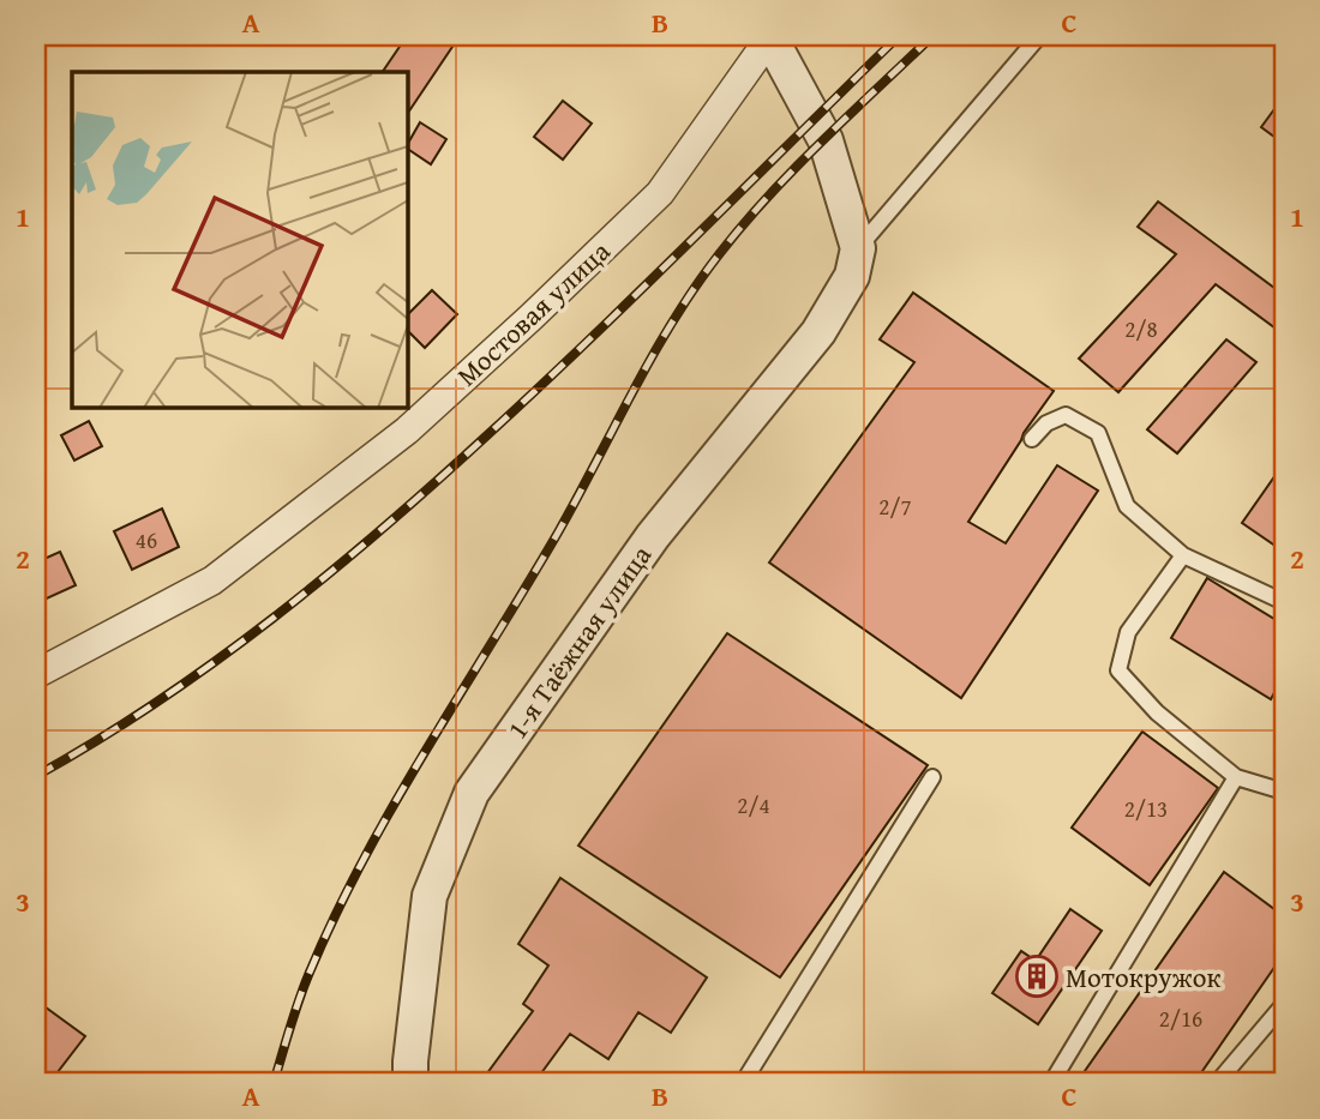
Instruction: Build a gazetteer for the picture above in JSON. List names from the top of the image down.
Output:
{
  "streets": {
    "street": ["Мостовая улица", "1-я Таёжная улица"]
  },
  "places": {
    "building": ["Мотокружок"]
  },
  "house_numbers": [
    "2/8",
    "2/7",
    "46",
    "2/4",
    "2/13",
    "2/16"
  ],
  "grid": {
    "columns": ["A", "B", "C"],
    "rows": ["1", "2", "3"]
  }
}
